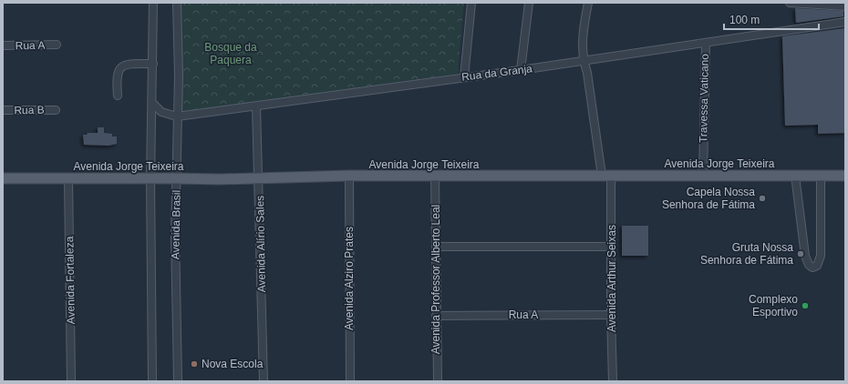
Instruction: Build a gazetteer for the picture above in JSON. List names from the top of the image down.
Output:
{
  "streets": {
    "main road": ["Avenida Jorge Teixeira"],
    "street": [
      "Rua A",
      "Rua da Granja",
      "Travessa Vaticano",
      "Rua B",
      "Avenida Brasil",
      "Avenida Alírio Sales",
      "Avenida Alziro Prates",
      "Avenida Arthur Seixas",
      "Avenida Professor Alberto Leal",
      "Avenida Fortaleza"
    ]
  },
  "crossings": [
    ["Rua A", "Avenida Arthur Seixas"],
    ["Rua A", "Avenida Professor Alberto Leal"],
    ["Rua da Granja", "Travessa Vaticano"],
    ["Rua da Granja", "Avenida Brasil"],
    ["Rua da Granja", "Avenida Alírio Sales"],
    ["Rua da Granja", "Avenida Arthur Seixas"],
    ["Travessa Vaticano", "Avenida Jorge Teixeira"],
    ["Avenida Jorge Teixeira", "Avenida Brasil"],
    ["Avenida Jorge Teixeira", "Avenida Alírio Sales"],
    ["Avenida Jorge Teixeira", "Avenida Alziro Prates"],
    ["Avenida Jorge Teixeira", "Avenida Arthur Seixas"],
    ["Avenida Jorge Teixeira", "Avenida Professor Alberto Leal"],
    ["Avenida Jorge Teixeira", "Avenida Fortaleza"]
  ],
  "parks": ["Bosque da Paquera"],
  "places": [
    "Capela Nossa Senhora de Fátima",
    "Gruta Nossa Senhora de Fátima",
    "Complexo Esportivo",
    "Nova Escola"
  ],
  "scale_bar": "100 m"
}
